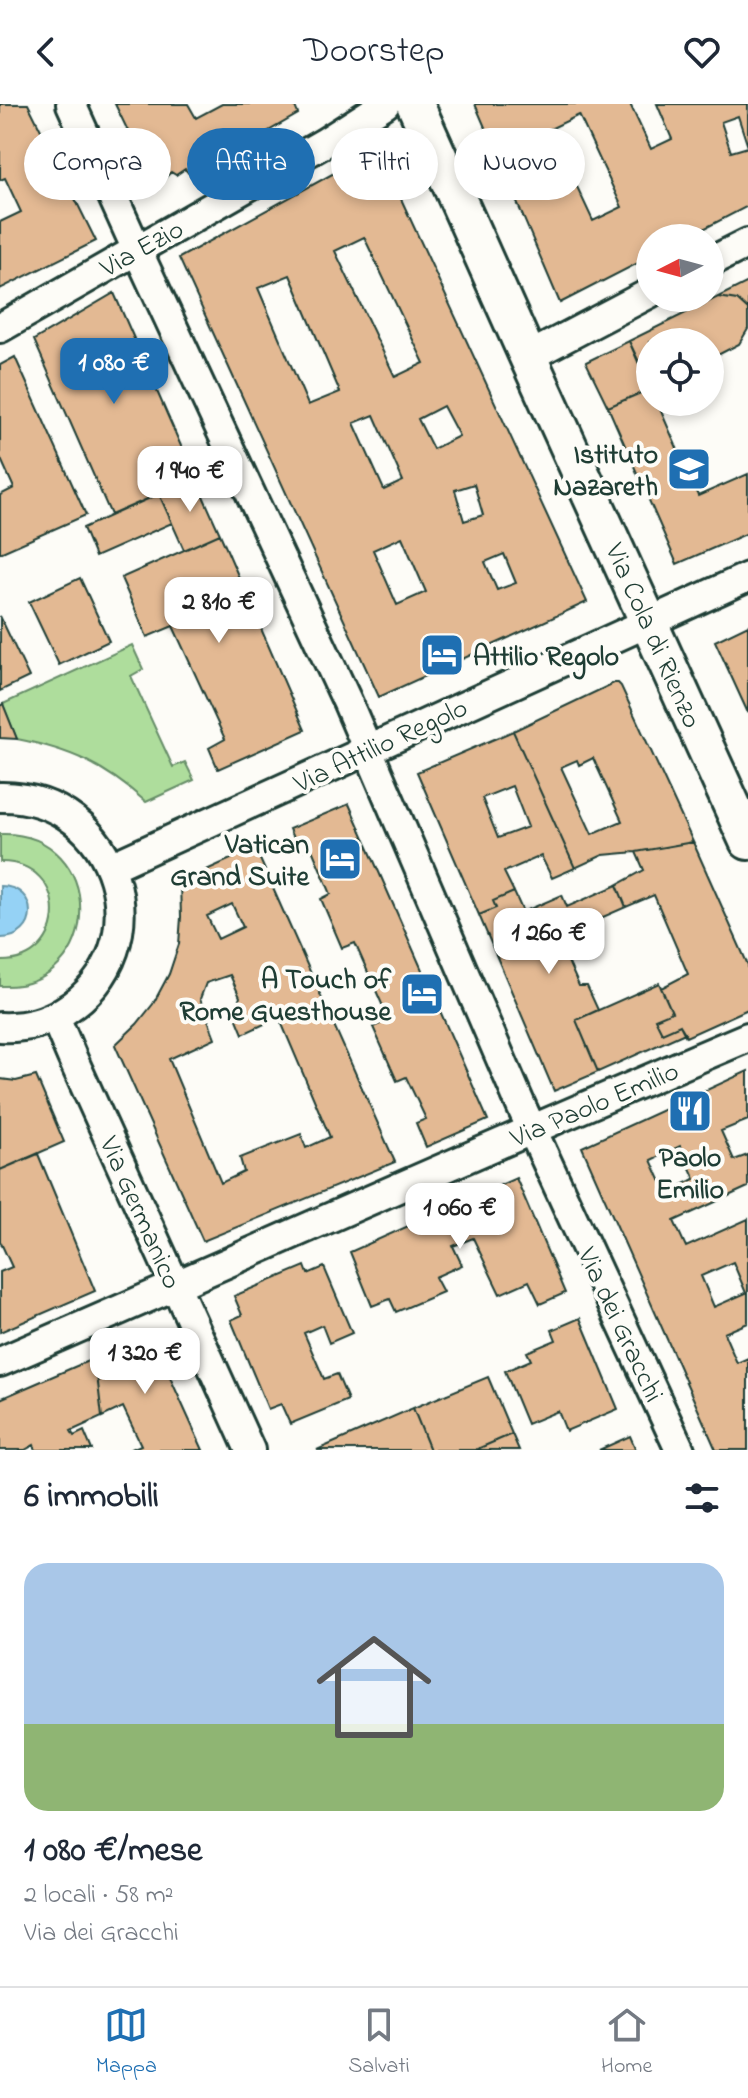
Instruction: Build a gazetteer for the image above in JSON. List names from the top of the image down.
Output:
{
  "streets": {
    "main road": ["Via Cola di Rienzo"],
    "street": [
      "Via Ezio",
      "Via Attilio Regolo",
      "Via Paolo Emilio",
      "Via Germanico",
      "Via dei Gracchi"
    ]
  },
  "crossings": [
    ["Via Ezio", "Via dei Gracchi"],
    ["Via Cola di Rienzo", "Via Attilio Regolo"],
    ["Via Attilio Regolo", "Via dei Gracchi"],
    ["Via Paolo Emilio", "Via Germanico"],
    ["Via Paolo Emilio", "Via dei Gracchi"]
  ],
  "places": {
    "school or university": ["Istituto Nazareth"],
    "hotel": ["Attilio Regolo", "Vatican Grand Suite", "A Touch of Rome Guesthouse"],
    "restaurant": ["Paolo Emilio"]
  },
  "north": "left",
  "page": {
    "header": "Doorstep",
    "chip": [
      "Compra",
      "Affitta",
      "Filtri",
      "Nuovo"
    ],
    "price": [
      "1 080 €",
      "1 940 €",
      "2 810 €",
      "1 260 €",
      "1 060 €",
      "1 320 €"
    ],
    "heading": "6 immobili",
    "list": [
      {
        "name": "1 080 €/mese",
        "note": "2 locali · 58 m² · Via dei Gracchi"
      }
    ],
    "tabs": ["Mappa", "Salvati", "Home"]
  }
}
